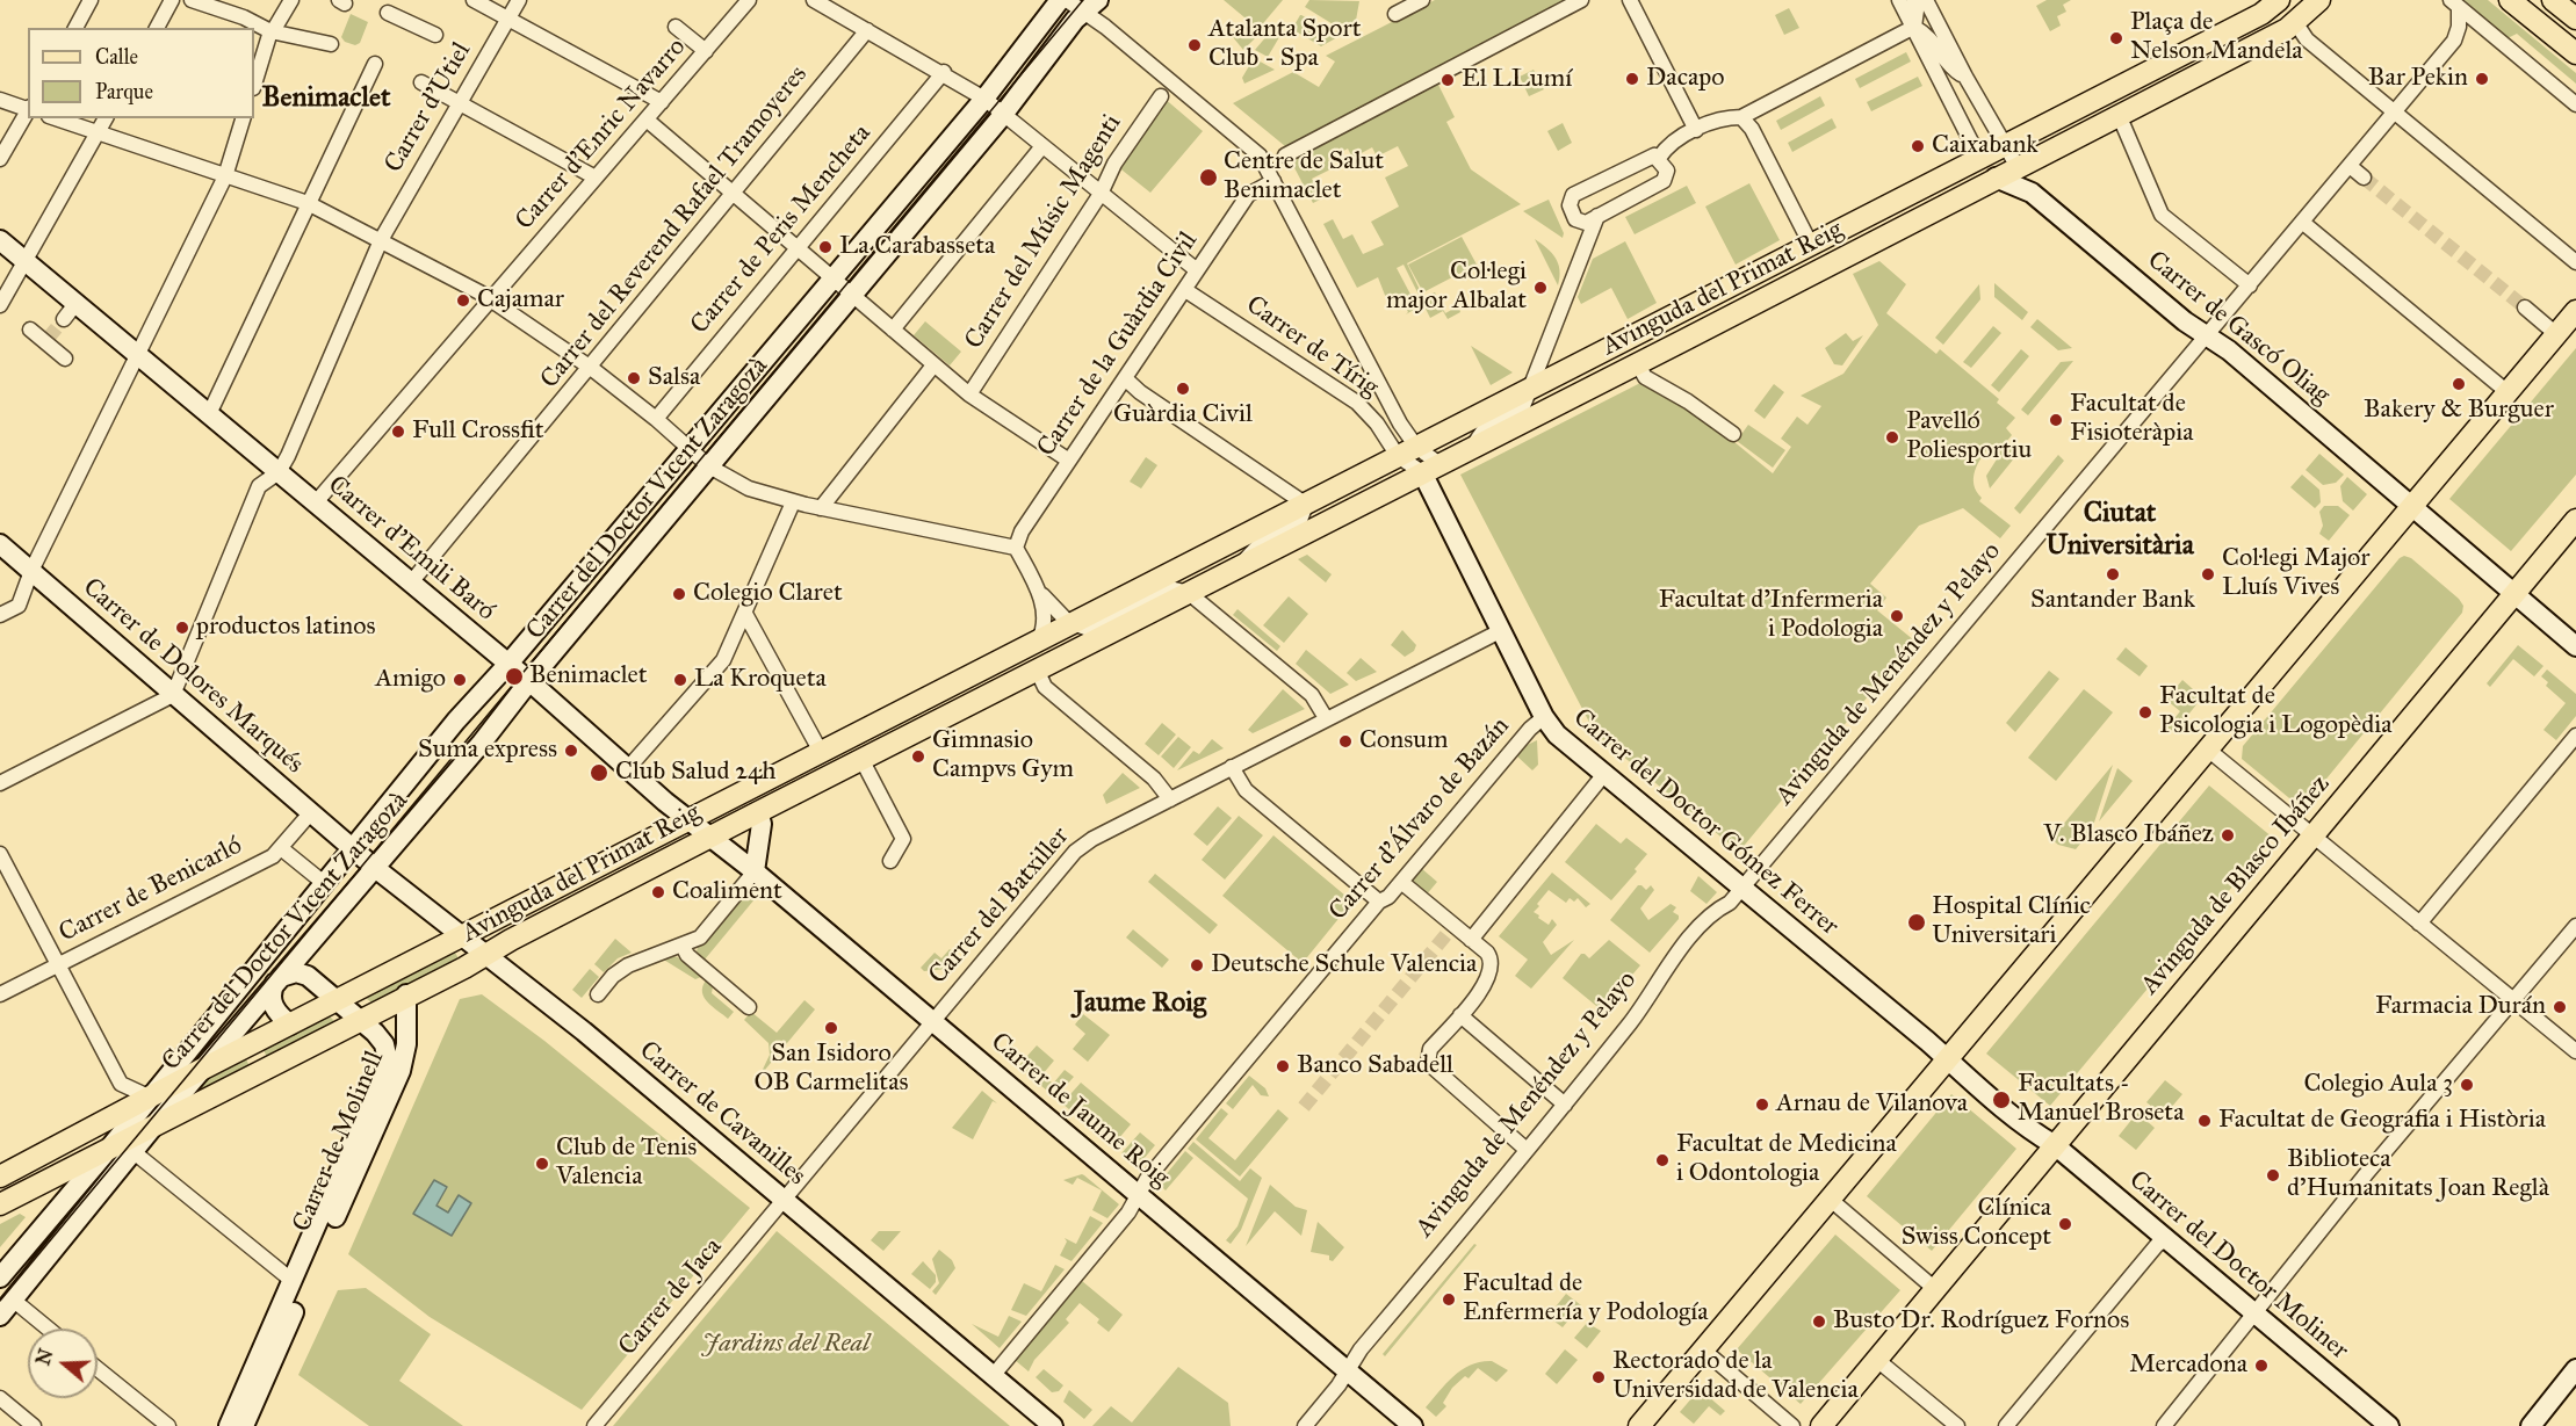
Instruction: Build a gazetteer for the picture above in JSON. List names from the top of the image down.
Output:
{
  "streets": {
    "main road": ["Avinguda del Primat Reig", "Avinguda de Blasco Ibáñez"],
    "street": [
      "Carrer d'Utiel",
      "Carrer d'Enric Navarro",
      "Carrer del Reverend Rafael Tramoyeres",
      "Carrer de Peris Mencheta",
      "Carrer del Músic Magenti",
      "Carrer de Gascó Oliag",
      "Carrer de la Guàrdia Civil",
      "Carrer de Tírig",
      "Carrer del Doctor Vicent Zaragozà",
      "Carrer d'Emili Baró",
      "Avinguda de Menéndez y Pelayo",
      "Carrer de Dolores Marqués",
      "Carrer d'Álvaro de Bazán",
      "Carrer del Doctor Gómez Ferrer",
      "Carrer de Benicarló",
      "Carrer del Batxiller",
      "Carrer de Jaume Roig",
      "Carrer de Cavanilles",
      "Carrer de Molinell",
      "Carrer del Doctor Moliner",
      "Carrer de Jaca"
    ]
  },
  "crossings": [
    ["Carrer d'Utiel", "Carrer d'Emili Baró"],
    ["Carrer d'Enric Navarro", "Carrer d'Emili Baró"],
    ["Carrer del Reverend Rafael Tramoyeres", "Carrer d'Emili Baró"],
    ["Avinguda del Primat Reig", "Carrer de Gascó Oliag"],
    ["Avinguda del Primat Reig", "Carrer de Tírig"],
    ["Avinguda del Primat Reig", "Carrer del Doctor Vicent Zaragozà"],
    ["Avinguda del Primat Reig", "Carrer d'Emili Baró"],
    ["Avinguda del Primat Reig", "Carrer del Doctor Gómez Ferrer"],
    ["Avinguda del Primat Reig", "Carrer de Jaume Roig"],
    ["Avinguda del Primat Reig", "Carrer de Cavanilles"],
    ["Avinguda del Primat Reig", "Carrer de Molinell"],
    ["Carrer de Gascó Oliag", "Avinguda de Menéndez y Pelayo"],
    ["Carrer de la Guàrdia Civil", "Carrer de Tírig"],
    ["Carrer del Doctor Vicent Zaragozà", "Carrer d'Emili Baró"],
    ["Carrer del Doctor Vicent Zaragozà", "Carrer de Dolores Marqués"],
    ["Carrer del Doctor Vicent Zaragozà", "Carrer de Cavanilles"],
    ["Carrer del Doctor Vicent Zaragozà", "Carrer de Molinell"],
    ["Carrer d'Emili Baró", "Carrer de Jaume Roig"],
    ["Avinguda de Menéndez y Pelayo", "Carrer del Doctor Gómez Ferrer"],
    ["Avinguda de Menéndez y Pelayo", "Carrer de Jaume Roig"],
    ["Carrer de Dolores Marqués", "Carrer de Benicarló"],
    ["Carrer de Dolores Marqués", "Carrer de Cavanilles"],
    ["Carrer d'Álvaro de Bazán", "Carrer del Doctor Gómez Ferrer"],
    ["Carrer d'Álvaro de Bazán", "Carrer de Jaume Roig"],
    ["Carrer d'Álvaro de Bazán", "Carrer de Cavanilles"],
    ["Carrer del Doctor Gómez Ferrer", "Carrer del Batxiller"],
    ["Avinguda de Blasco Ibáñez", "Carrer del Doctor Moliner"],
    ["Carrer del Batxiller", "Carrer de Jaume Roig"],
    ["Carrer del Batxiller", "Carrer de Cavanilles"],
    ["Carrer del Batxiller", "Carrer de Jaca"],
    ["Carrer de Cavanilles", "Carrer de Jaca"]
  ],
  "districts": ["Benimaclet", "Ciutat Universitària", "Jaume Roig"],
  "parks": ["Jardins del Real"],
  "places": [
    "Plaça de Nelson Mandela",
    "Atalanta Sport Club - Spa",
    "Dacapo",
    "Bar Pekin",
    "El LLumí",
    "Caixabank",
    "Centre de Salut Benimaclet",
    "La Carabasseta",
    "Col·legi major Albalat",
    "Cajamar",
    "Salsa",
    "Bakery & Burguer",
    "Guàrdia Civil",
    "Facultat de Fisioteràpia",
    "Full Crossfit",
    "Pavelló Poliesportiu",
    "Santander Bank",
    "Col·legi Major Lluís Vives",
    "Colegio Claret",
    "Facultat d'Infermeria i Podologia",
    "productos latinos",
    "Benimaclet",
    "Amigo",
    "La Kroqueta",
    "Facultat de Psicologia i Logopèdia",
    "Consum",
    "Suma express",
    "Gimnasio Campvs Gym",
    "Club Salud 24h",
    "V. Blasco Ibáñez",
    "Coaliment",
    "Hospital Clínic Universitari",
    "Deutsche Schule Valencia",
    "Farmacia Durán",
    "San Isidoro OB Carmelitas",
    "Banco Sabadell",
    "Colegio Aula 3",
    "Facultats - Manuel Broseta",
    "Arnau de Vilanova",
    "Facultat de Geografia i Història",
    "Facultat de Medicina i Odontologia",
    "Club de Tenis Valencia",
    "Biblioteca d'Humanitats Joan Reglà",
    "Clínica Swiss Concept",
    "Facultad de Enfermería y Podología",
    "Busto Dr. Rodríguez Fornos",
    "Mercadona",
    "Rectorado de la Universidad de Valencia"
  ],
  "legend": ["Calle", "Parque"],
  "north": "left"
}
